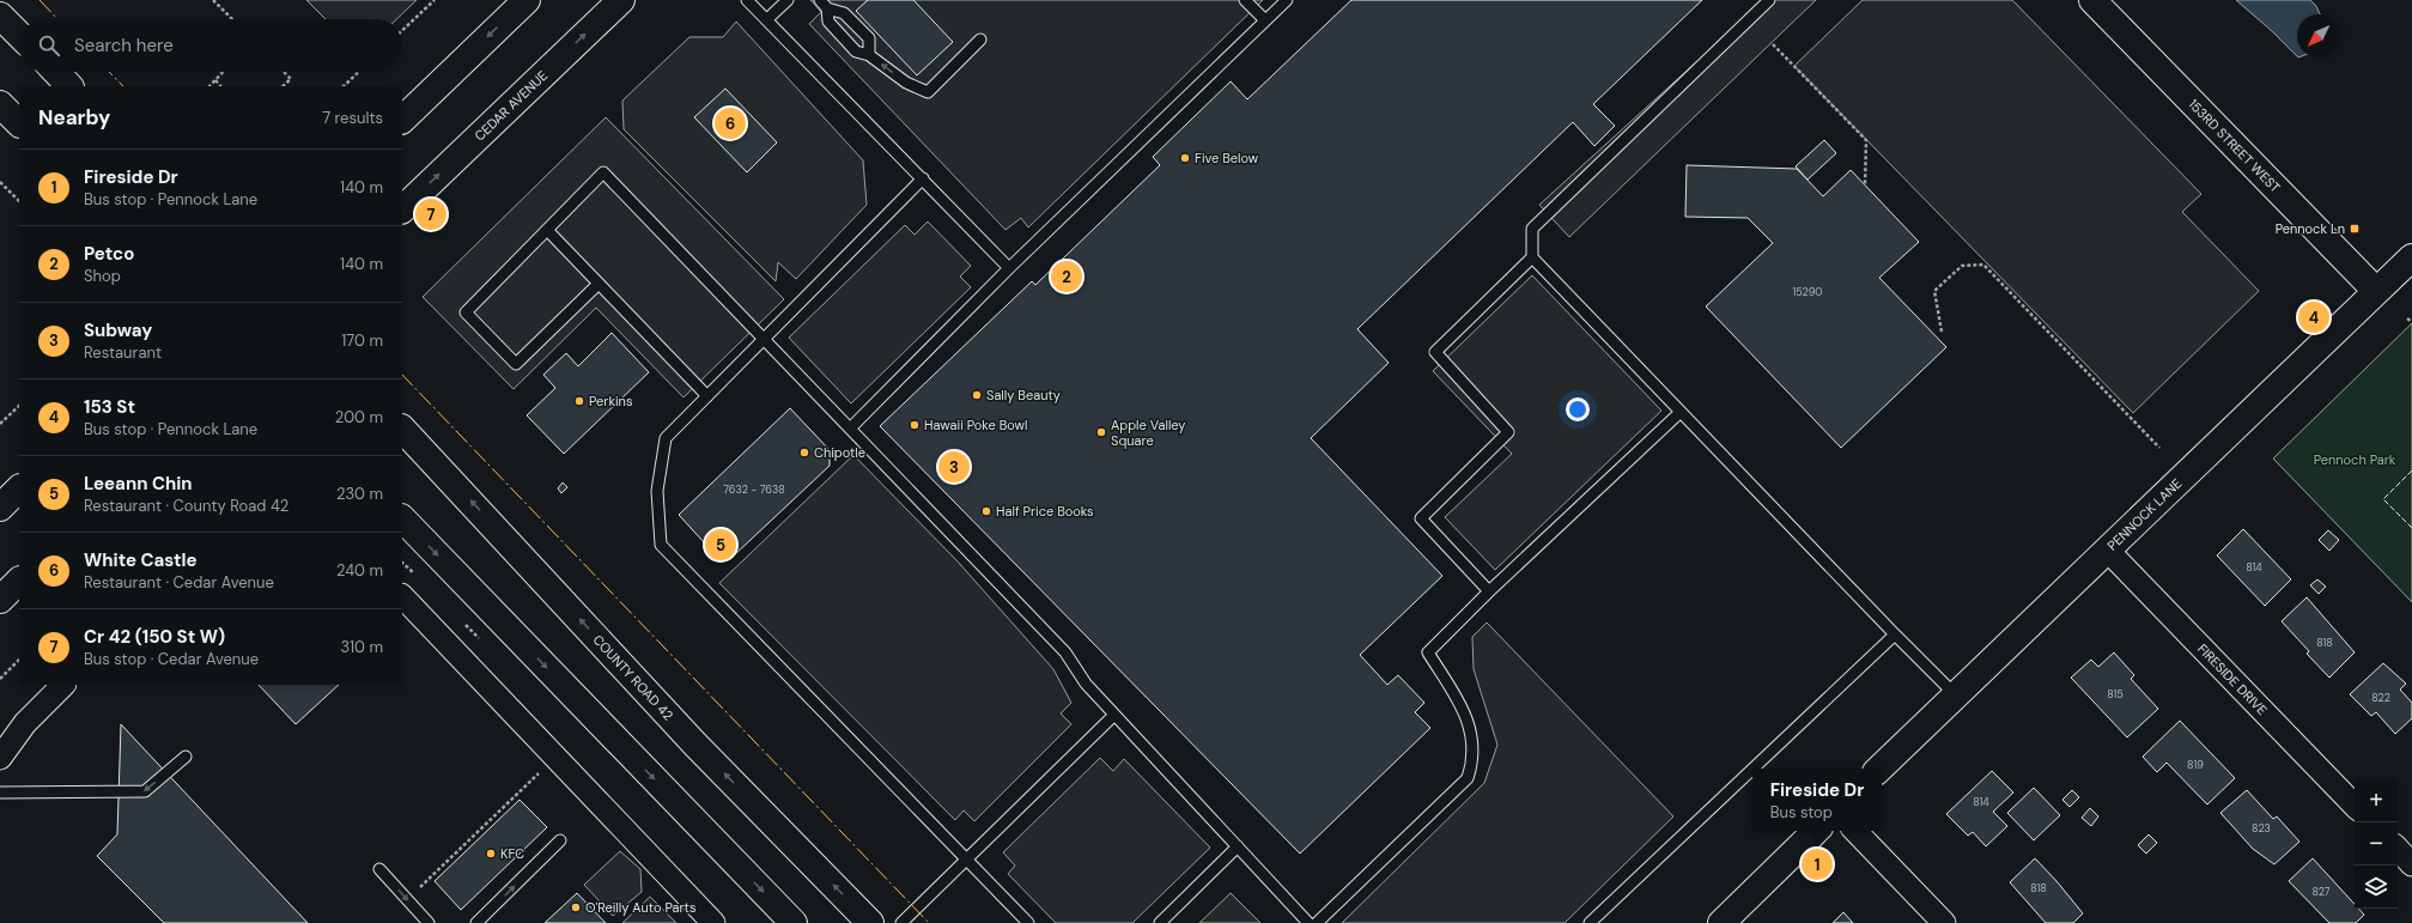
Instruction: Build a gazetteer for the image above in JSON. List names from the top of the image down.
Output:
{
  "streets": {
    "main road": [
      "CEDAR AVENUE",
      "153RD STREET WEST",
      "PENNOCK LANE",
      "COUNTY ROAD 42"
    ],
    "street": ["FIRESIDE DRIVE"]
  },
  "crossings": [
    ["153RD STREET WEST", "PENNOCK LANE"],
    ["PENNOCK LANE", "FIRESIDE DRIVE"]
  ],
  "parks": ["Pennoch Park"],
  "places": {
    "other": [
      "Five Below",
      "Sally Beauty",
      "Perkins",
      "Hawaii Poke Bowl",
      "Apple Valley Square",
      "Chipotle",
      "Half Price Books",
      "KFC",
      "O'Reilly Auto Parts"
    ],
    "transit": ["Pennock Ln"]
  },
  "house_numbers": [
    "15290",
    "7632 - 7638",
    "814",
    "818",
    "815",
    "822",
    "819",
    "814",
    "823",
    "818",
    "827"
  ],
  "north": "bottom left",
  "page": {
    "search": "Search here",
    "heading": ["Nearby", "7 results"],
    "pins": [
      "6",
      "7",
      "2",
      "4",
      "3",
      "5",
      "1"
    ],
    "list": [
      {
        "mark": "1",
        "name": "Fireside Dr",
        "note": "Bus stop · Pennock Lane",
        "value": "140 m"
      },
      {
        "mark": "2",
        "name": "Petco",
        "note": "Shop",
        "value": "140 m"
      },
      {
        "mark": "3",
        "name": "Subway",
        "note": "Restaurant",
        "value": "170 m"
      },
      {
        "mark": "4",
        "name": "153 St",
        "note": "Bus stop · Pennock Lane",
        "value": "200 m"
      },
      {
        "mark": "5",
        "name": "Leeann Chin",
        "note": "Restaurant · County Road 42",
        "value": "230 m"
      },
      {
        "mark": "6",
        "name": "White Castle",
        "note": "Restaurant · Cedar Avenue",
        "value": "240 m"
      },
      {
        "mark": "7",
        "name": "Cr 42 (150 St W)",
        "note": "Bus stop · Cedar Avenue",
        "value": "310 m"
      }
    ],
    "popup": ["Fireside Dr", "Bus stop"],
    "map_buttons": ["+", "−"]
  }
}
